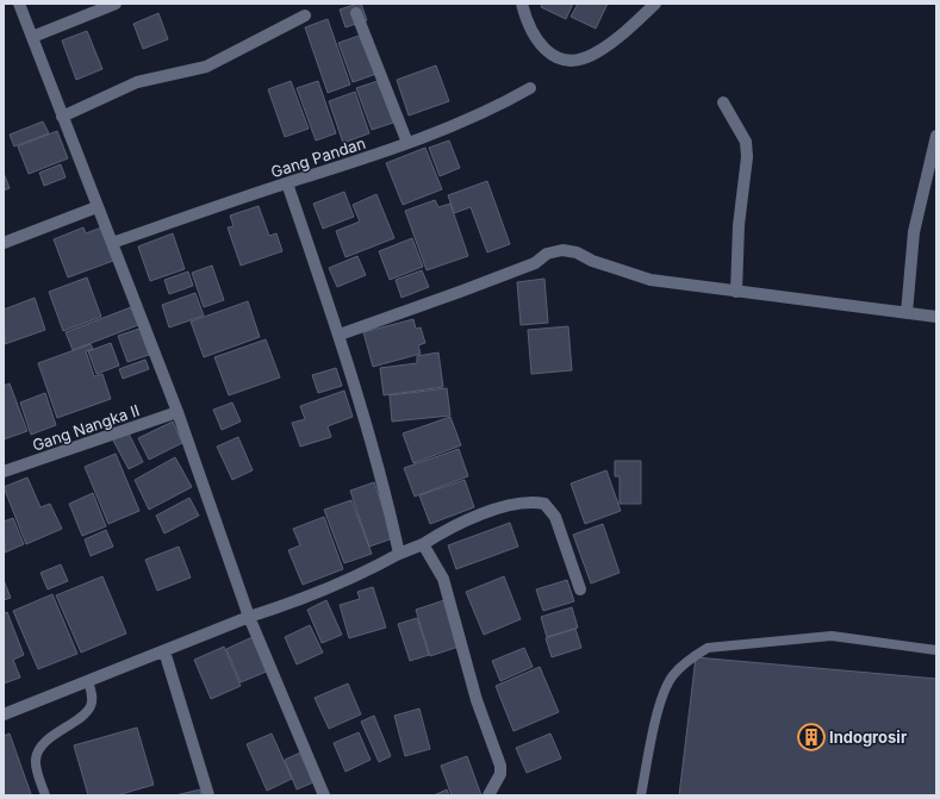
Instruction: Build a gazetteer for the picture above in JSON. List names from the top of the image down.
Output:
{
  "streets": {
    "street": ["Gang Pandan", "Gang Nangka II"]
  },
  "places": {
    "building": ["Indogrosir"]
  }
}
